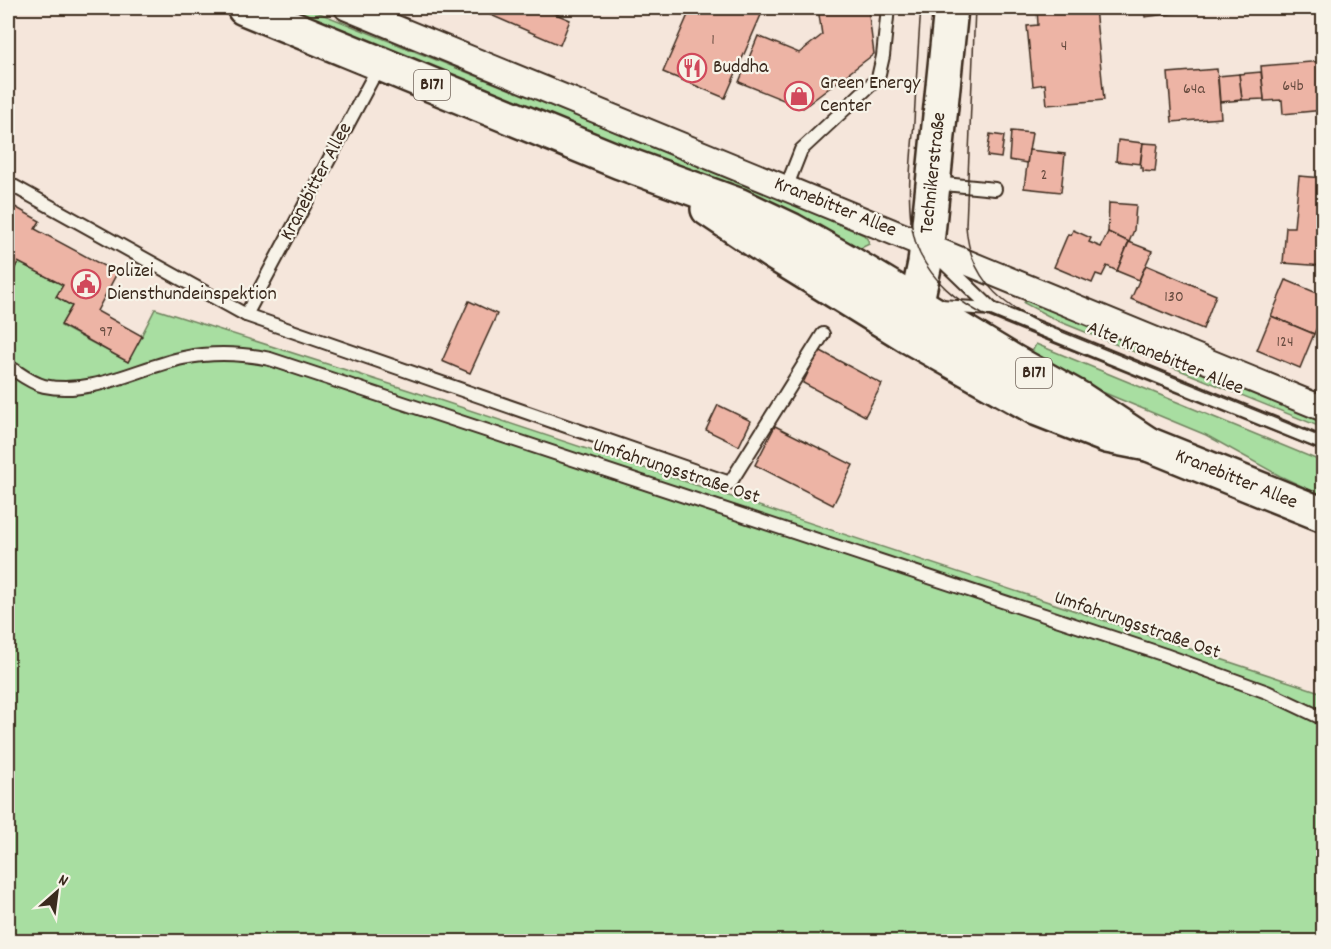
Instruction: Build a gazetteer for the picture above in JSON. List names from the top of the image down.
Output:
{
  "streets": {
    "main road": ["B171", "Technikerstraße", "Kranebitter Allee"],
    "lane": ["Alte Kranebitter Allee", "Umfahrungsstraße Ost"]
  },
  "crossings": [
    ["Technikerstraße", "Kranebitter Allee"]
  ],
  "places": {
    "restaurant": ["Buddha"],
    "shop": ["Green Energy Center"],
    "public building": ["Polizei Diensthundeinspektion"]
  },
  "house_numbers": [
    "1",
    "4",
    "64b",
    "64a",
    "2",
    "130",
    "97",
    "124"
  ],
  "north": "top right"
}
